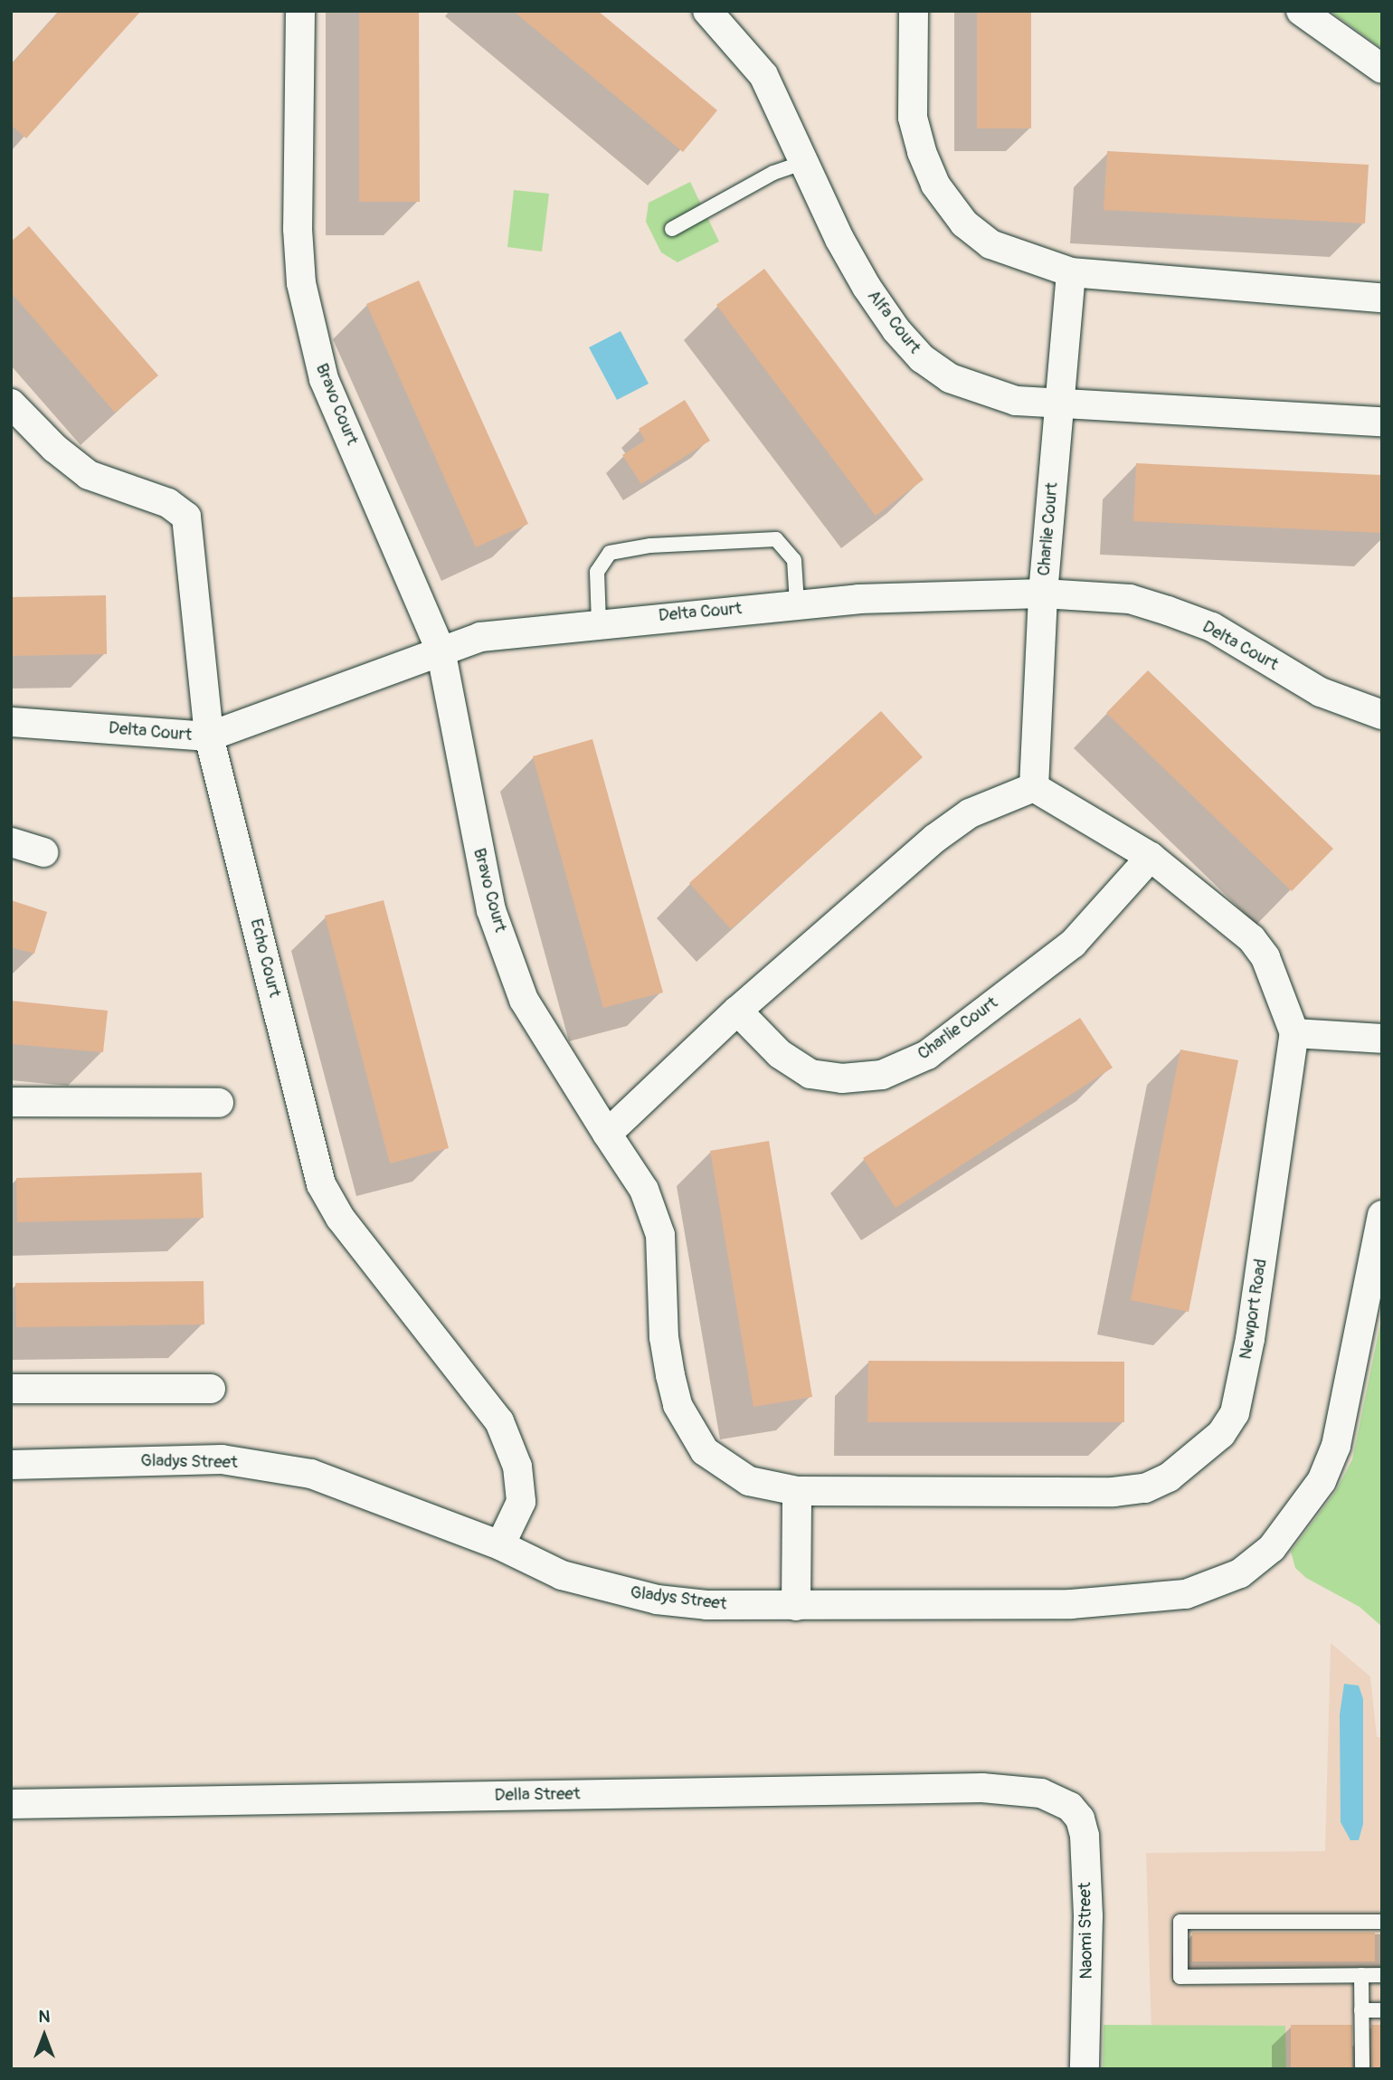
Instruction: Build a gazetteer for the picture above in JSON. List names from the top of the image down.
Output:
{
  "streets": {
    "street": [
      "Alfa Court",
      "Bravo Court",
      "Charlie Court",
      "Delta Court",
      "Echo Court",
      "Newport Road",
      "Gladys Street",
      "Della Street",
      "Naomi Street"
    ]
  },
  "crossings": [
    ["Alfa Court", "Charlie Court"],
    ["Bravo Court", "Delta Court"],
    ["Bravo Court", "Newport Road"],
    ["Charlie Court", "Delta Court"],
    ["Delta Court", "Echo Court"],
    ["Echo Court", "Gladys Street"],
    ["Della Street", "Naomi Street"]
  ],
  "north": "top"
}
